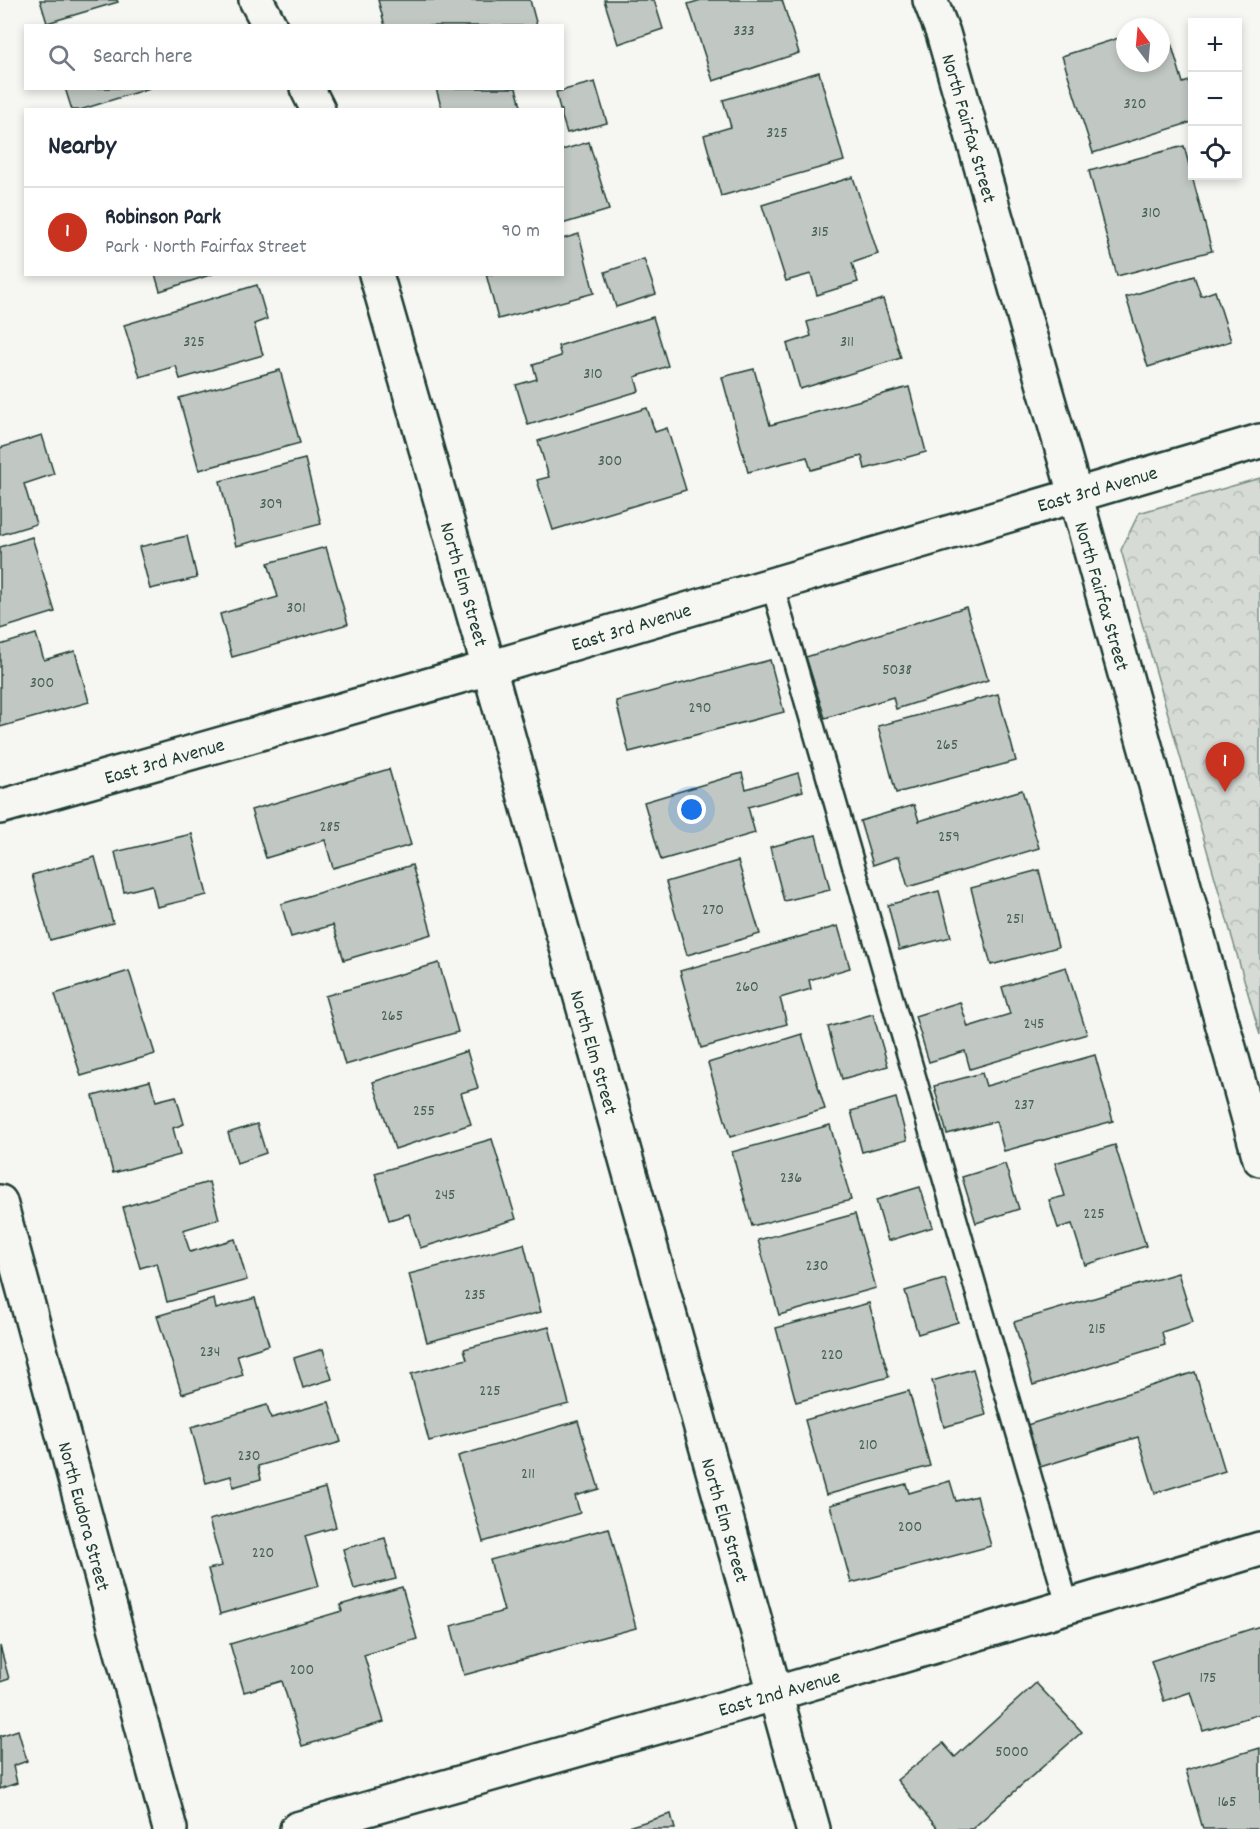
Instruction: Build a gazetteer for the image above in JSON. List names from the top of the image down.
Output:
{
  "streets": {
    "street": [
      "North Fairfax Street",
      "East 3rd Avenue",
      "North Elm Street",
      "North Eudora Street",
      "East 2nd Avenue"
    ]
  },
  "crossings": [
    ["North Fairfax Street", "East 3rd Avenue"],
    ["East 3rd Avenue", "North Elm Street"],
    ["North Elm Street", "East 2nd Avenue"]
  ],
  "house_numbers": [
    "333",
    "320",
    "325",
    "310",
    "315",
    "325",
    "311",
    "310",
    "300",
    "309",
    "301",
    "5038",
    "300",
    "290",
    "265",
    "285",
    "259",
    "270",
    "251",
    "260",
    "265",
    "245",
    "237",
    "255",
    "236",
    "245",
    "225",
    "230",
    "235",
    "215",
    "234",
    "220",
    "225",
    "210",
    "230",
    "211",
    "200",
    "220",
    "200",
    "175",
    "5000",
    "165"
  ],
  "north": "top",
  "page": {
    "map_buttons": ["+", "−"],
    "search": "Search here",
    "heading": "Nearby",
    "list": [
      {
        "mark": "1",
        "name": "Robinson Park",
        "note": "Park · North Fairfax Street",
        "value": "90 m"
      }
    ],
    "pins": "1"
  }
}
